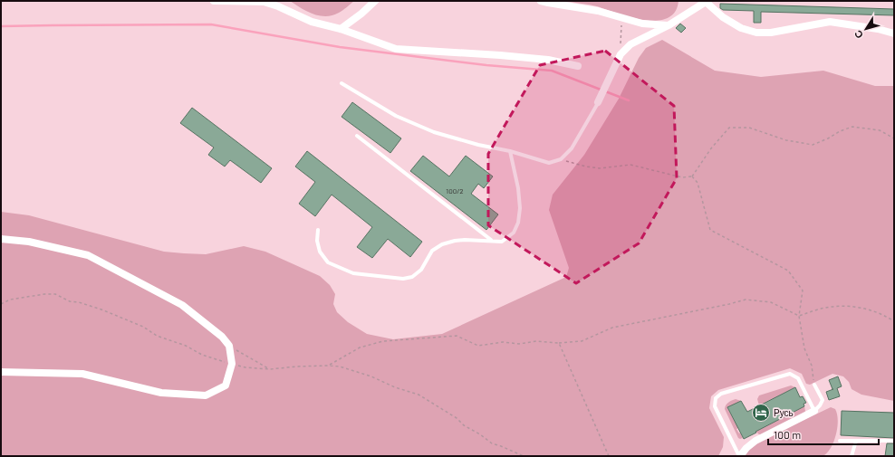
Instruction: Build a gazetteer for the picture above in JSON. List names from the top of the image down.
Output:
{
  "places": {
    "hotel": ["Русь"]
  },
  "house_numbers": ["100/2"],
  "scale_bar": "100 m",
  "north": "bottom left"
}
